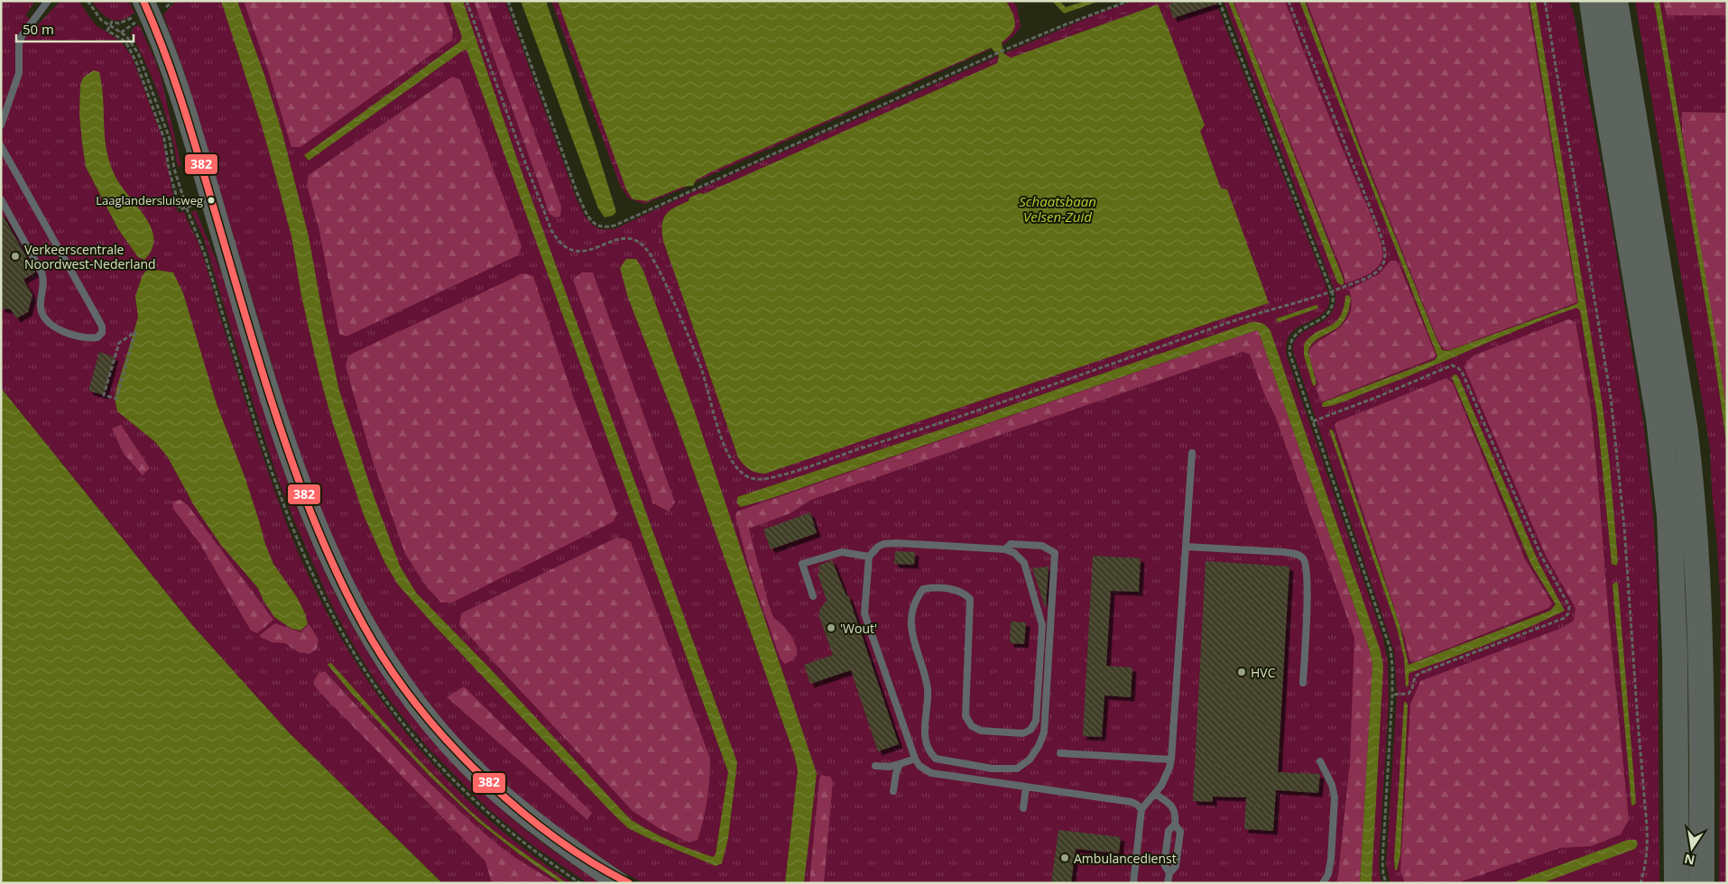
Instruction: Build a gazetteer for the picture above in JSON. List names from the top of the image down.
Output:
{
  "water": ["Schaatsbaan Velsen-Zuid"],
  "places": [
    "Laaglandersluisweg",
    "Verkeerscentrale Noordwest-Nederland",
    "'Wout'",
    "HVC",
    "Ambulancedienst"
  ],
  "lines": ["transit line 382"],
  "scale_bar": "50 m",
  "north": "bottom"
}
